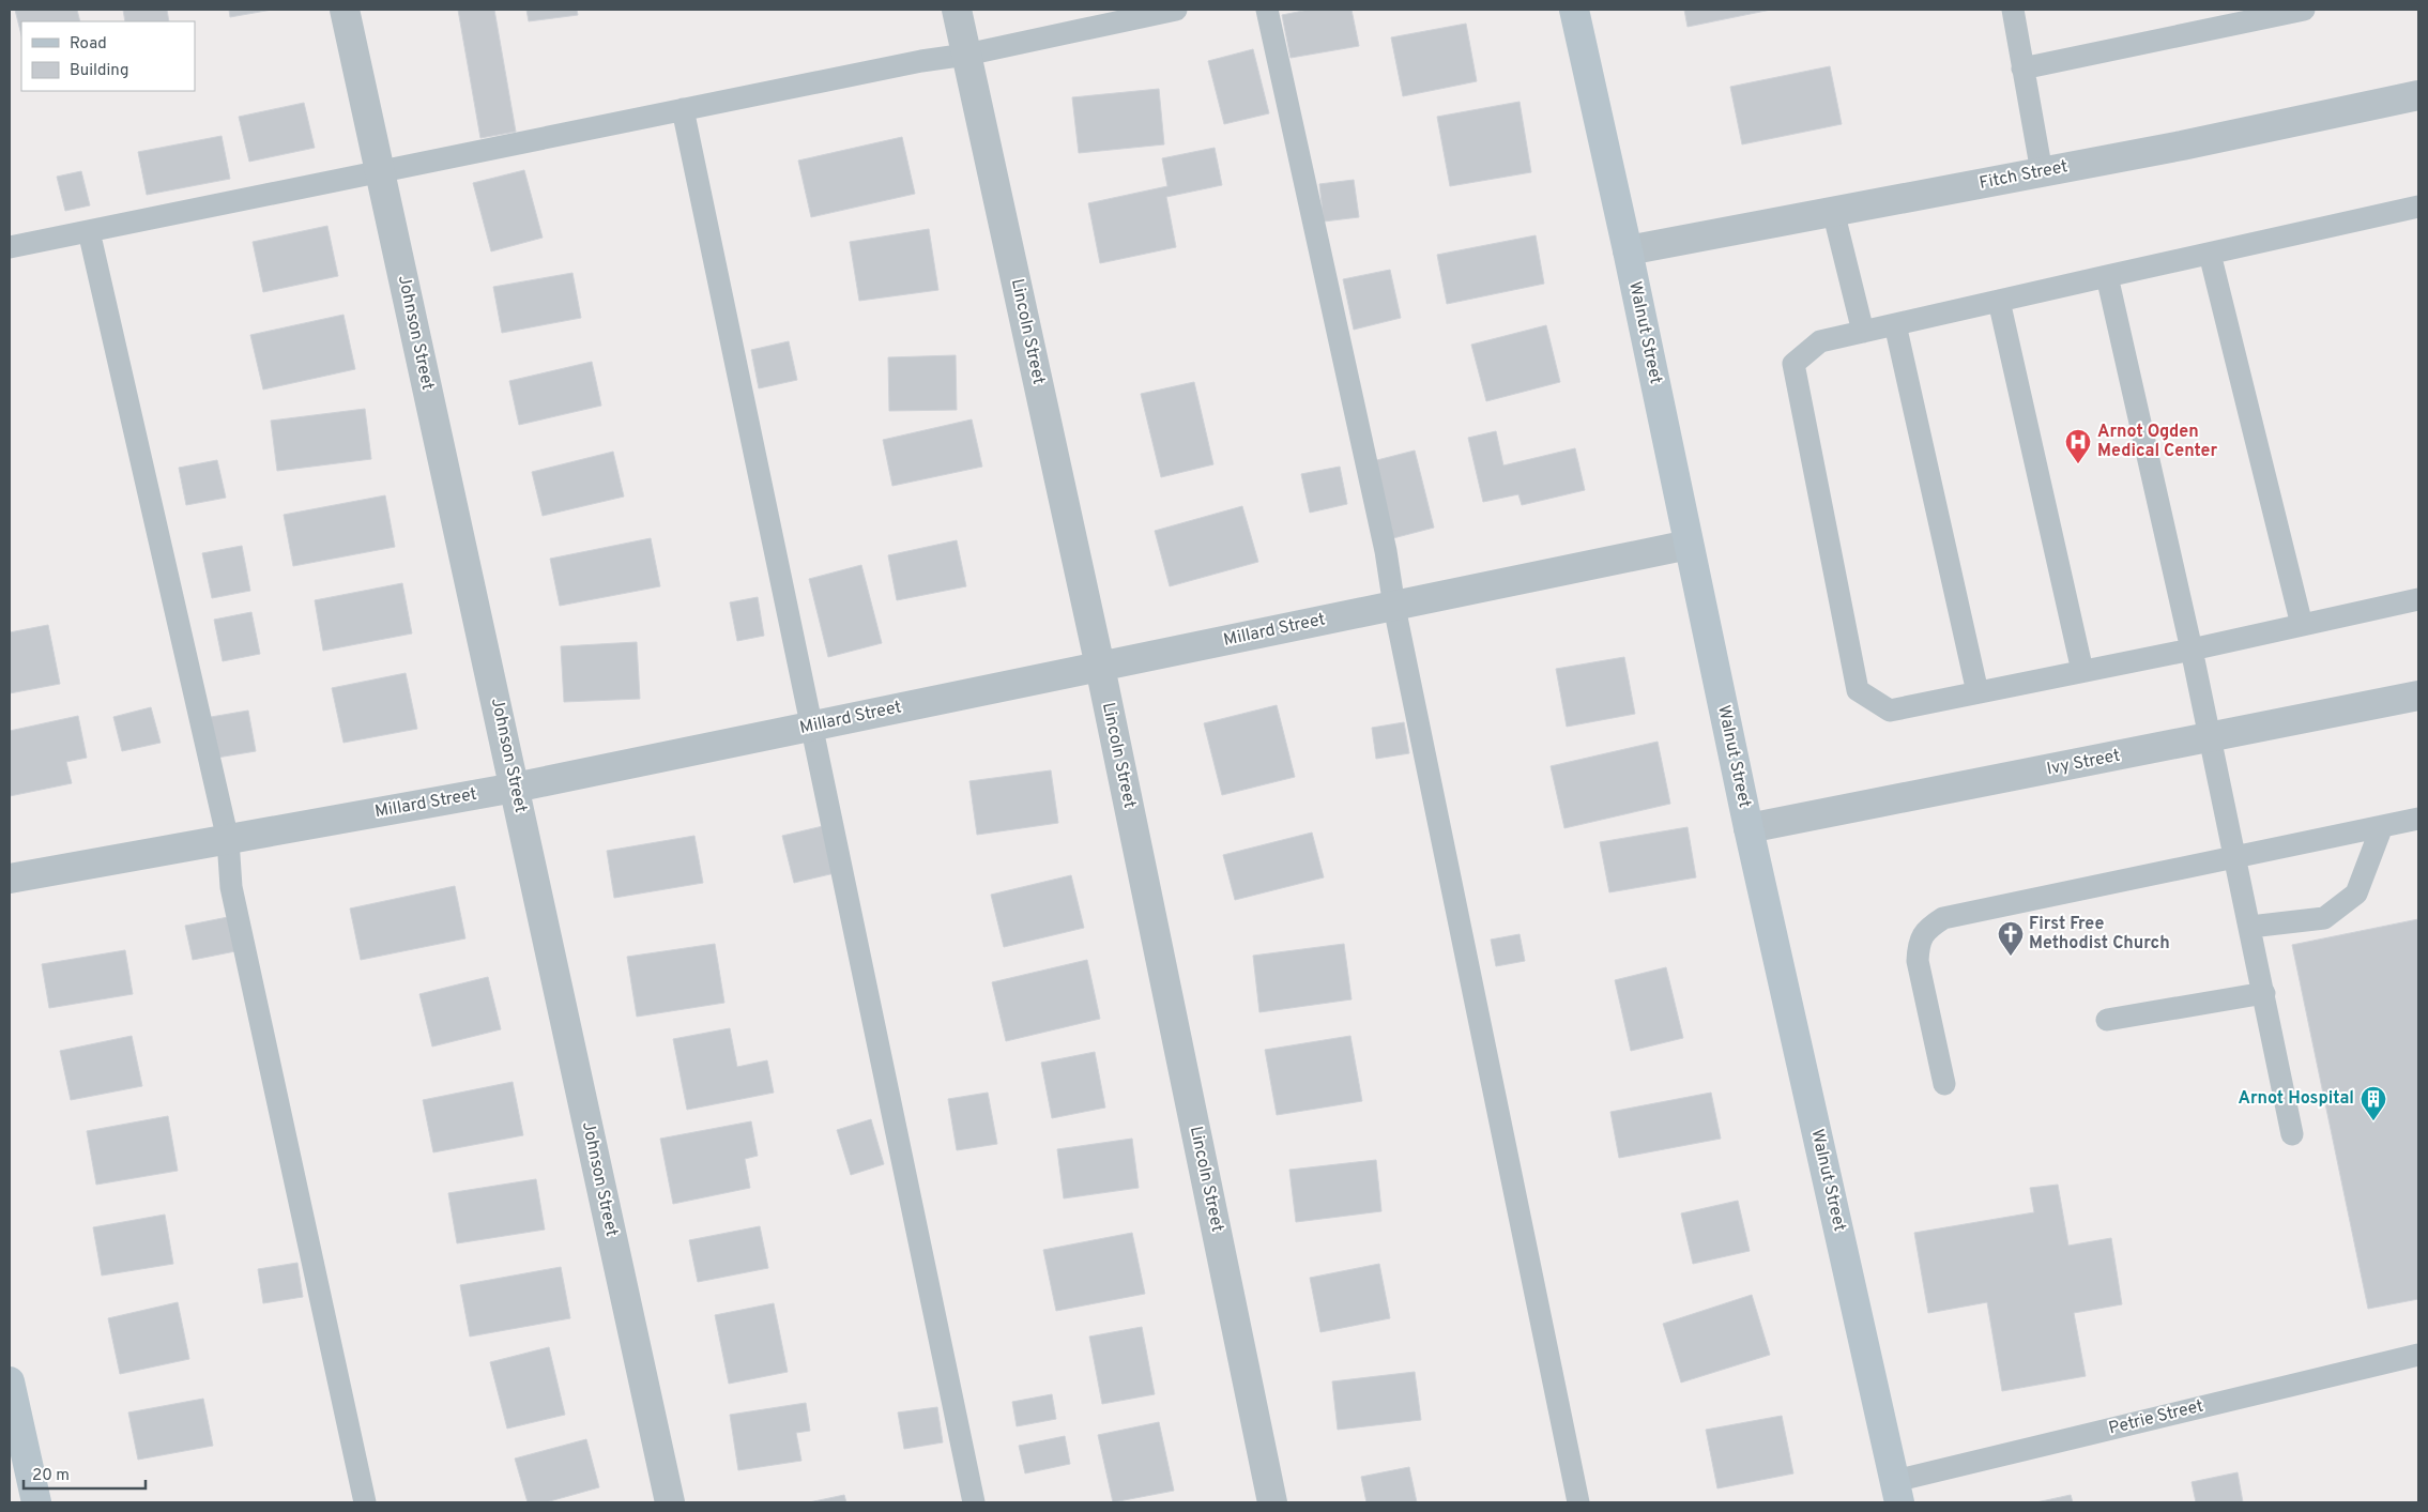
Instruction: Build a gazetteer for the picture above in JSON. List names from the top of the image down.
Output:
{
  "streets": {
    "street": [
      "Fitch Street",
      "Lincoln Street",
      "Johnson Street",
      "Walnut Street",
      "Millard Street",
      "Ivy Street"
    ],
    "lane": ["Petrie Street"]
  },
  "crossings": [
    ["Fitch Street", "Walnut Street"],
    ["Lincoln Street", "Millard Street"],
    ["Johnson Street", "Millard Street"],
    ["Walnut Street", "Millard Street"],
    ["Walnut Street", "Ivy Street"],
    ["Walnut Street", "Petrie Street"]
  ],
  "places": {
    "hospital": ["Arnot Ogden Medical Center"],
    "church": ["First Free Methodist Church"],
    "building": ["Arnot Hospital"]
  },
  "legend": ["Road", "Building"],
  "scale_bar": "20 m"
}
